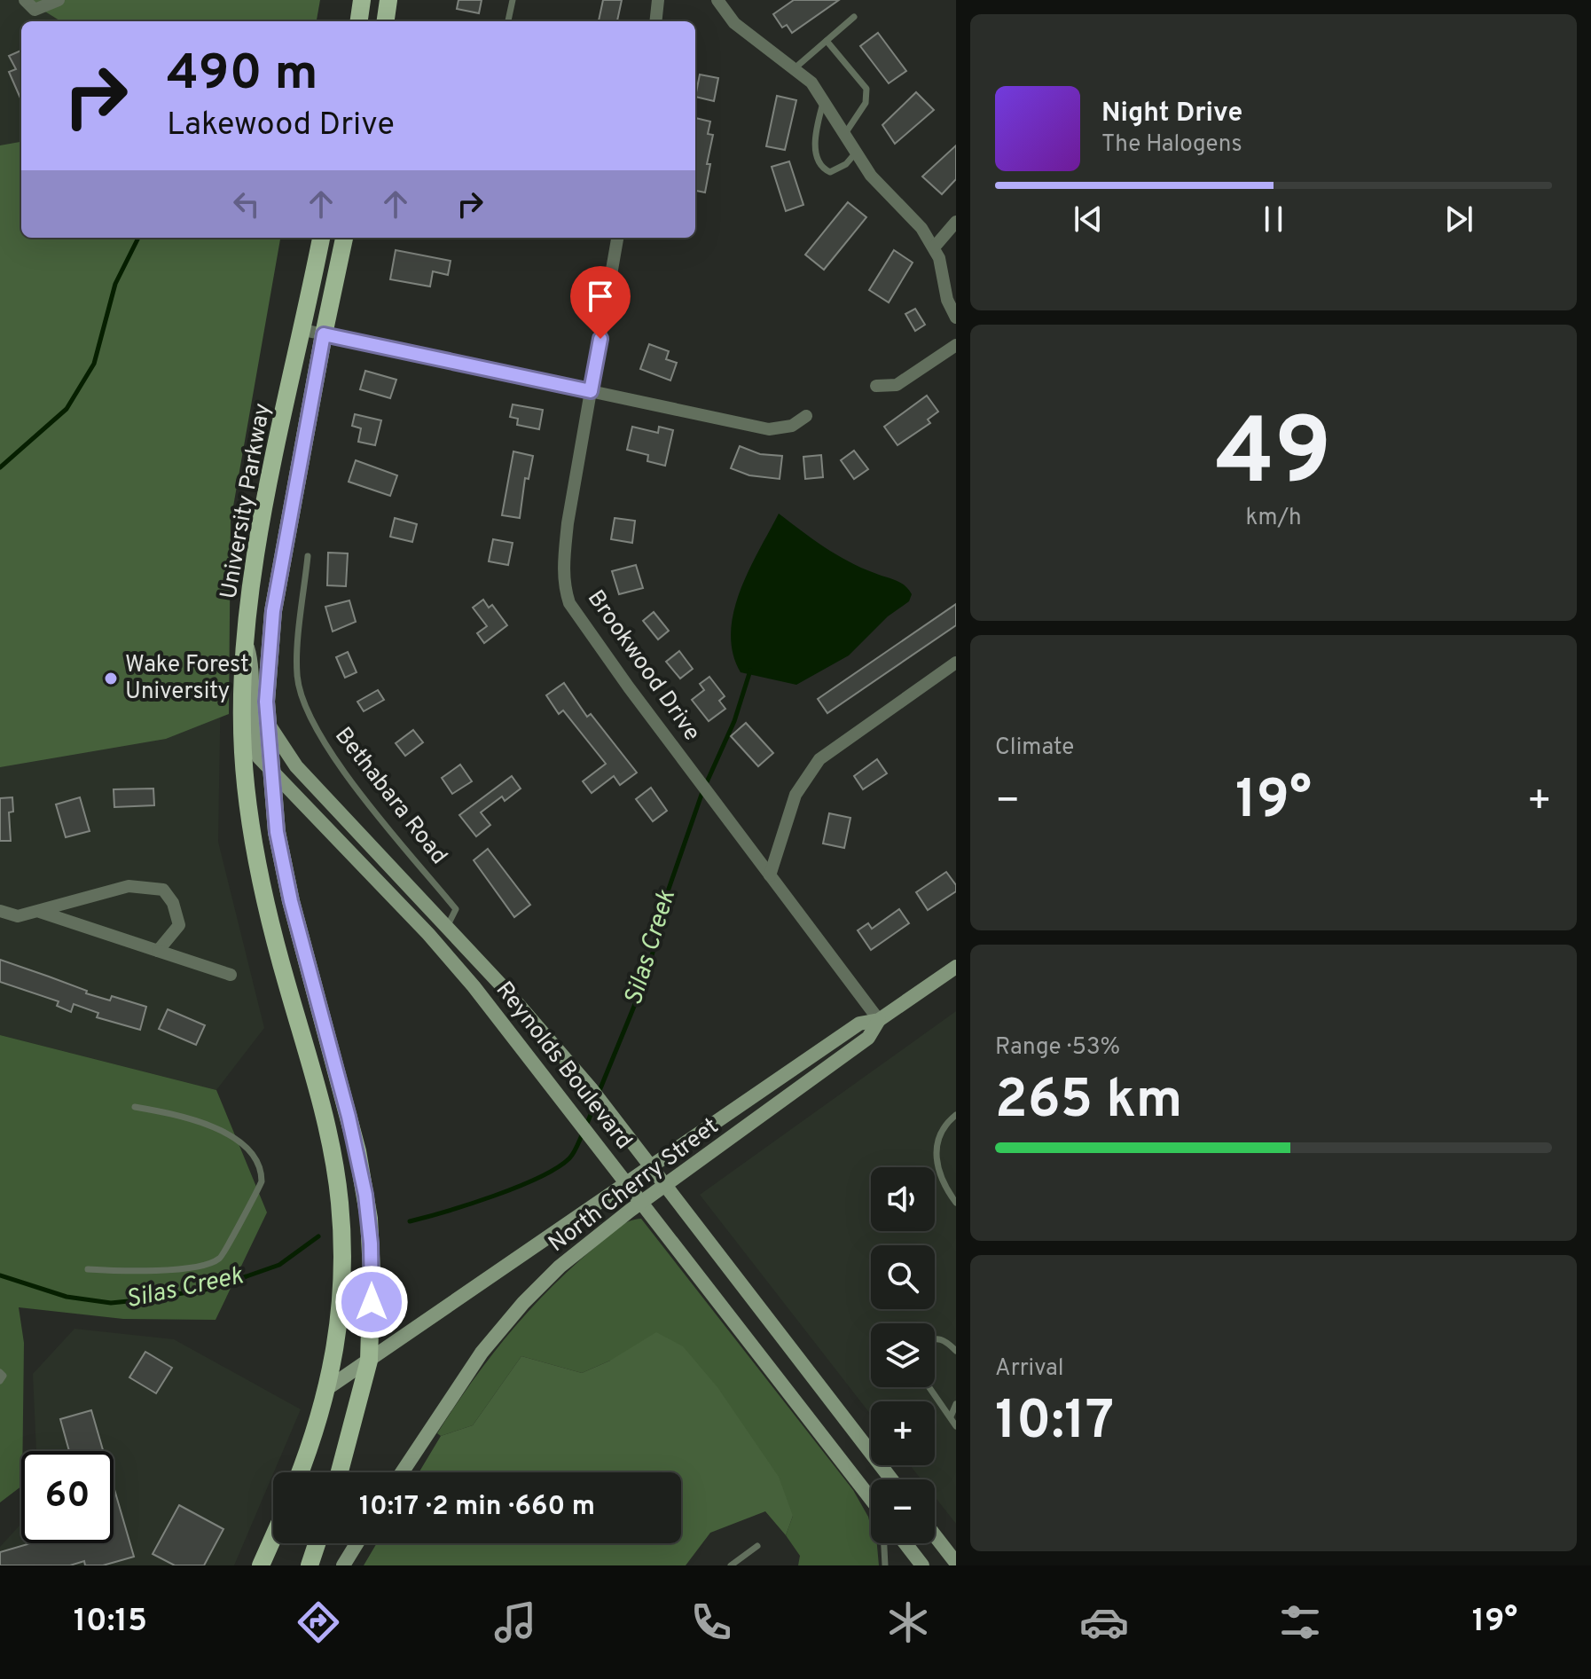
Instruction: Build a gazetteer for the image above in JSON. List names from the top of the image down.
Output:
{
  "streets": {
    "main road": ["University Parkway", "Reynolds Boulevard", "North Cherry Street"],
    "street": ["Brookwood Drive"],
    "lane": ["Bethabara Road"]
  },
  "crossings": [
    ["University Parkway", "Reynolds Boulevard"],
    ["University Parkway", "North Cherry Street"],
    ["Brookwood Drive", "North Cherry Street"],
    ["Bethabara Road", "Reynolds Boulevard"],
    ["Reynolds Boulevard", "North Cherry Street"]
  ],
  "water": ["Silas Creek"],
  "places": ["Wake Forest University"],
  "page": {
    "turn": ["490 m", "Lakewood Drive"],
    "song": ["Night Drive", "The Halogens"],
    "tile": [
      ["49", "km/h"],
      "Climate",
      ["Range · 53%", "265 km"],
      ["Arrival", "10:17"]
    ],
    "heat": ["−", "19°", "+"],
    "map_buttons": ["+", "−"],
    "limit": "60",
    "trip": "10:17 · 2 min · 660 m",
    "tabs": ["10:15", "19°"]
  }
}
